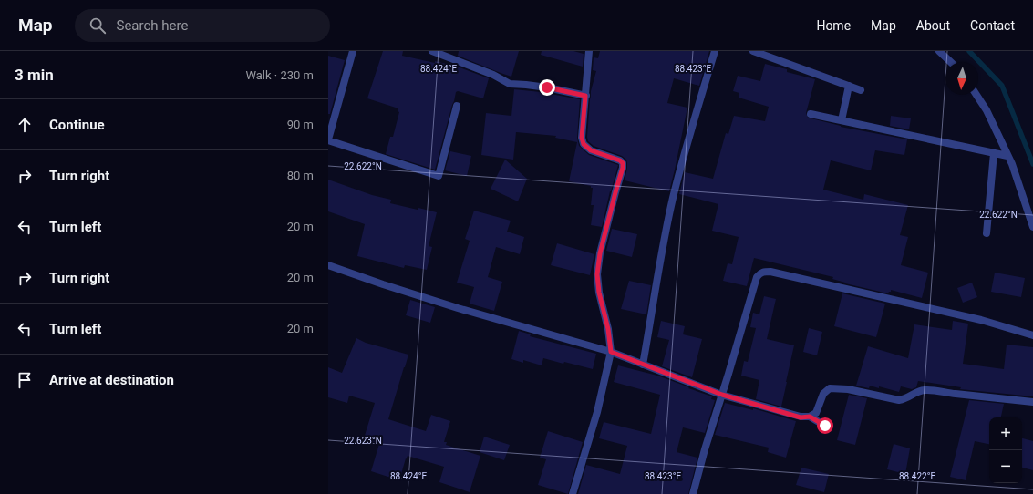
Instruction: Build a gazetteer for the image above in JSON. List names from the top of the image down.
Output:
{
  "north": "bottom",
  "page": {
    "header": "Map",
    "search": "Search here",
    "nav": [
      "Home",
      "Map",
      "About",
      "Contact"
    ],
    "heading": ["3 min", "Walk · 230 m"],
    "list": [
      ["Continue", "90 m"],
      ["Turn right", "80 m"],
      ["Turn left", "20 m"],
      ["Turn right", "20 m"],
      ["Turn left", "20 m"],
      "Arrive at destination"
    ],
    "map_buttons": ["+", "−"]
  },
  "coordinates": [
    "88.424°E",
    "88.423°E",
    "22.622°N",
    "22.623°N",
    "88.422°E"
  ]
}
